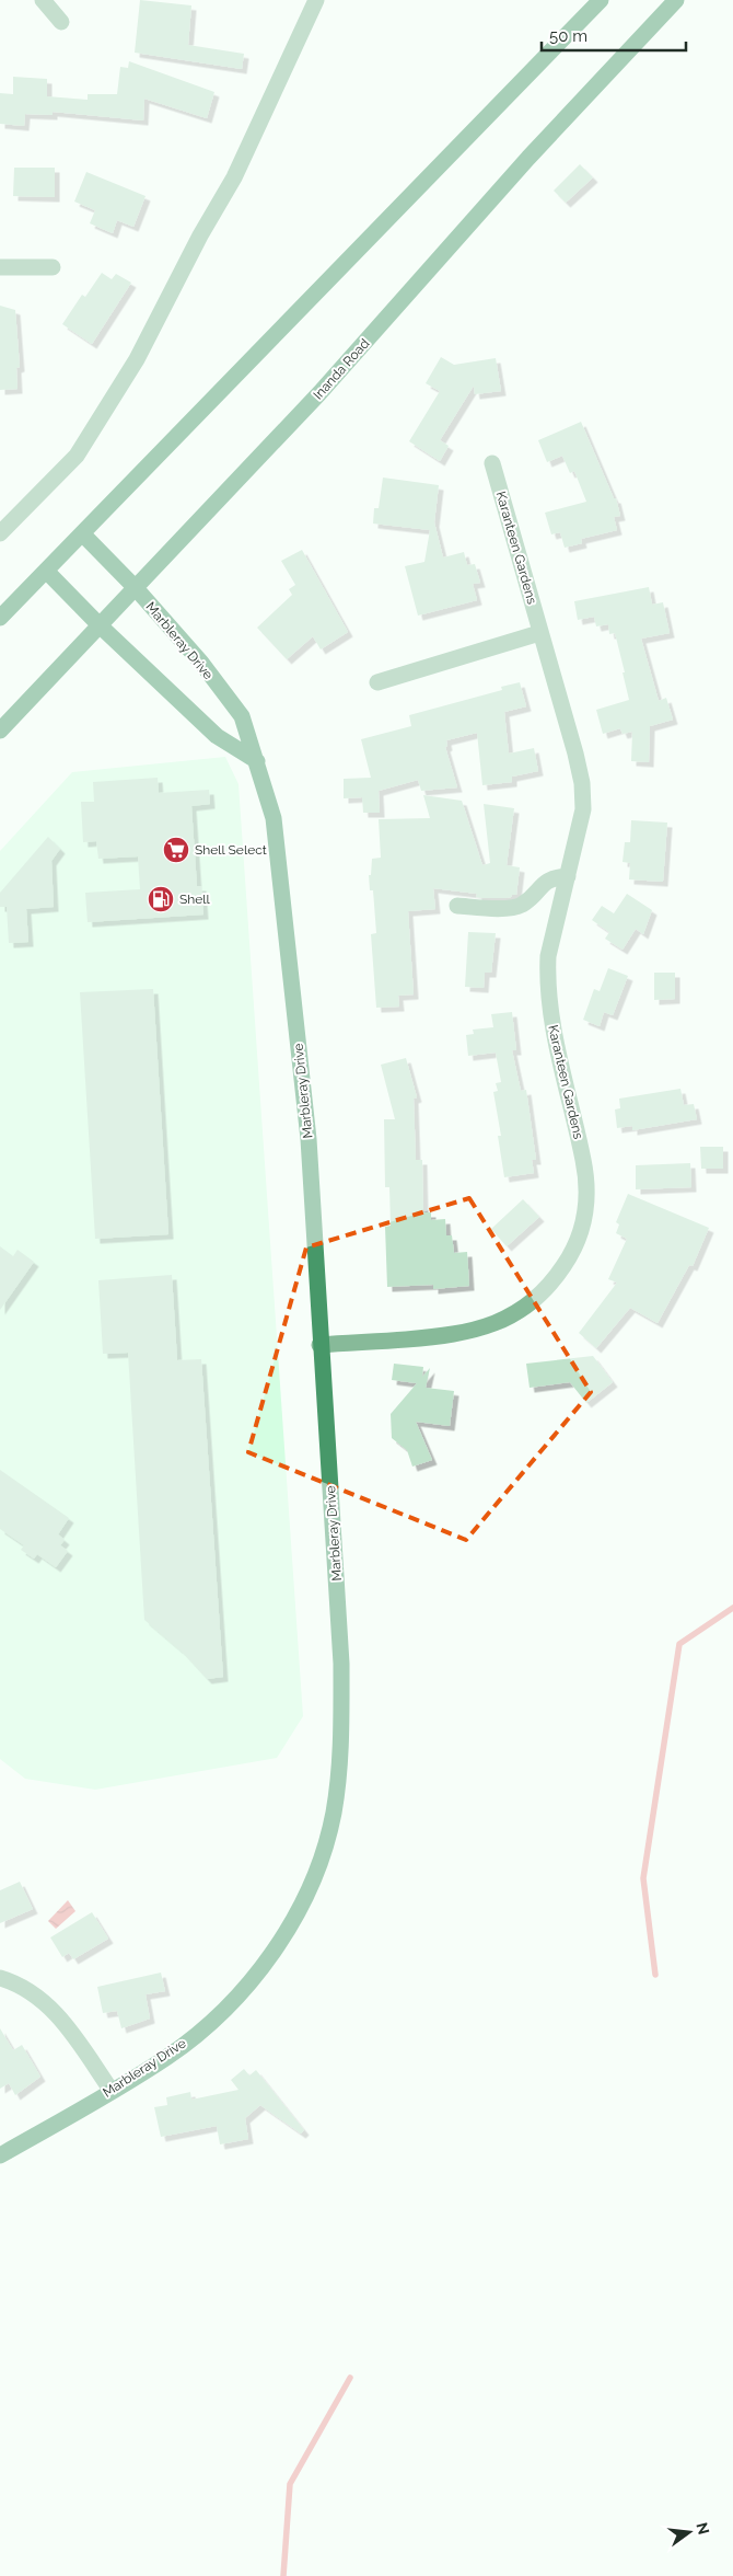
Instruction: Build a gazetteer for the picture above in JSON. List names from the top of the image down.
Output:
{
  "streets": {
    "street": ["Inanda Road", "Karanteen Gardens", "Marbleray Drive"]
  },
  "crossings": [
    ["Inanda Road", "Marbleray Drive"],
    ["Karanteen Gardens", "Marbleray Drive"]
  ],
  "places": {
    "supermarket": ["Shell Select"],
    "fuel station": ["Shell"]
  },
  "scale_bar": "50 m",
  "north": "right"
}
